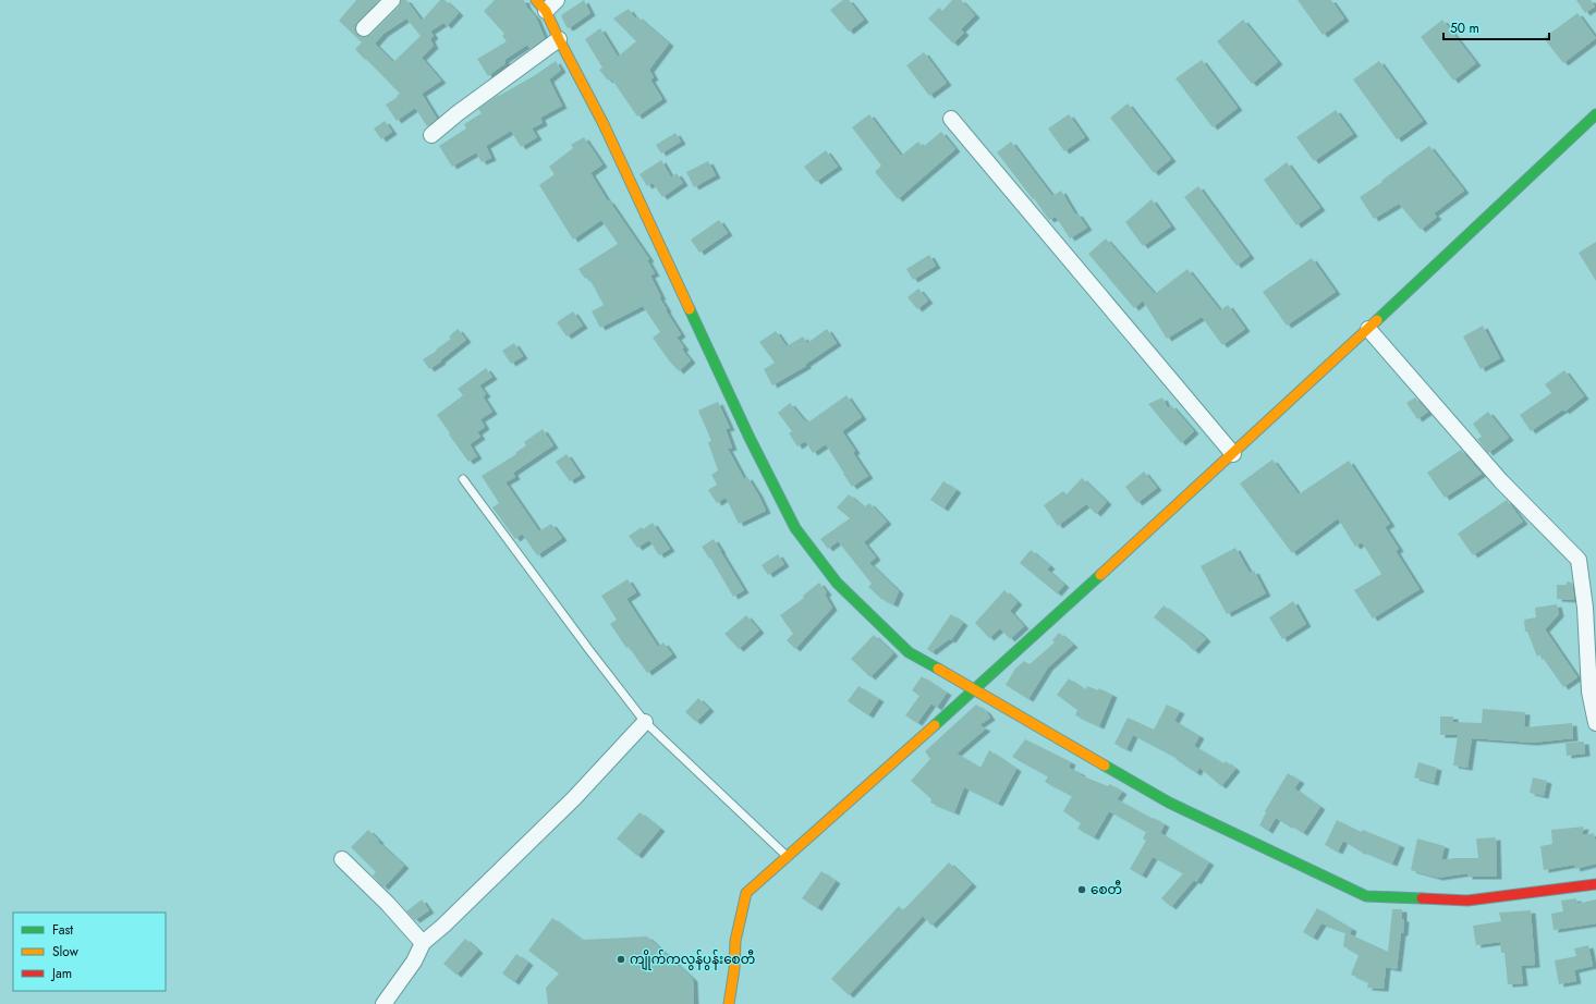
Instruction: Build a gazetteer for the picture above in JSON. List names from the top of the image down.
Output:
{
  "places": ["စေတီ", "ကျိုက်ကလွန်ပွန်းစေတီ"],
  "legend": ["Fast", "Slow", "Jam"],
  "scale_bar": "50 m"
}
